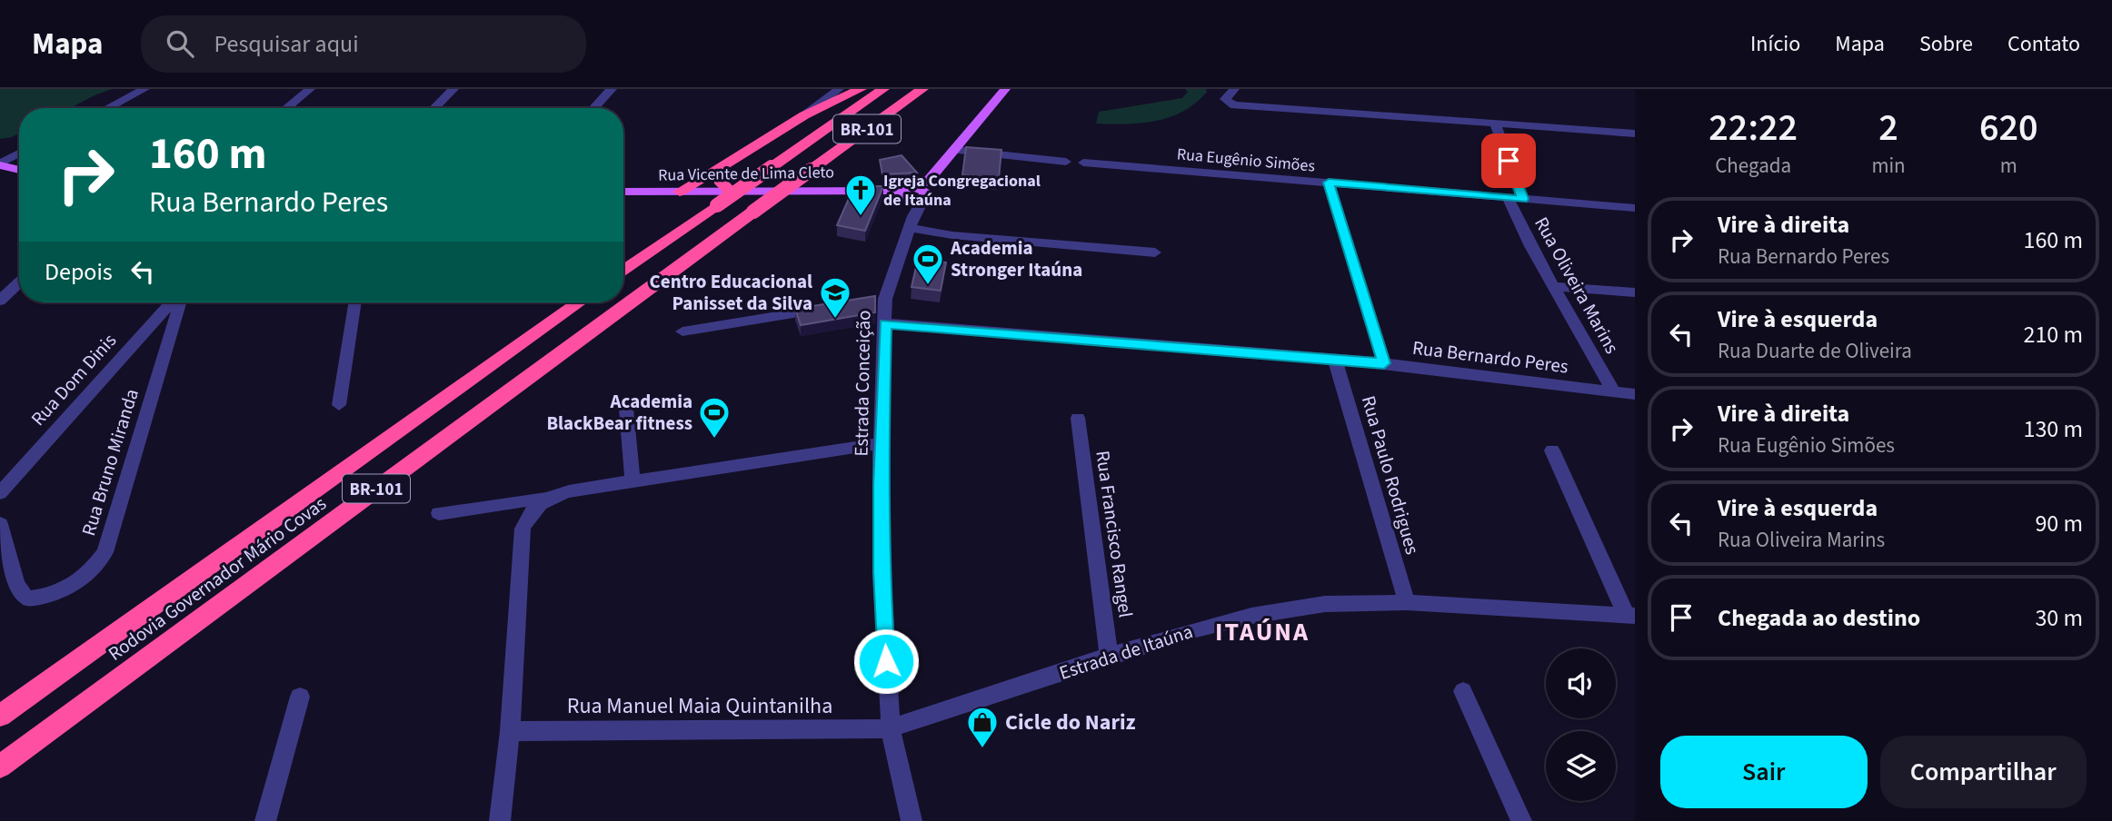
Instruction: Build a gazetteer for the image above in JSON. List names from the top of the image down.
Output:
{
  "streets": {
    "highway": ["BR-101", "Rodovia Governador Mário Covas"],
    "main road": ["Rua Vicente de Lima Cleto", "Estrada Conceição"],
    "street": [
      "Rua Eugênio Simões",
      "Rua Oliveira Marins",
      "Rua Bernardo Peres",
      "Rua Dom Dinis",
      "Rua Bruno Miranda",
      "Rua Paulo Rodrigues",
      "Rua Francisco Rangel",
      "Estrada de Itaúna",
      "Rua Manuel Maia Quintanilha"
    ]
  },
  "crossings": [
    ["Rua Eugênio Simões", "Rua Oliveira Marins"],
    ["Rua Oliveira Marins", "Rua Bernardo Peres"],
    ["Rua Bernardo Peres", "Estrada Conceição"],
    ["Rua Bernardo Peres", "Rua Paulo Rodrigues"],
    ["Estrada Conceição", "Estrada de Itaúna"],
    ["Estrada Conceição", "Rua Manuel Maia Quintanilha"],
    ["Rua Paulo Rodrigues", "Estrada de Itaúna"],
    ["Rua Francisco Rangel", "Estrada de Itaúna"],
    ["Estrada de Itaúna", "Rua Manuel Maia Quintanilha"]
  ],
  "districts": ["ITAÚNA"],
  "places": {
    "church": ["Igreja Congregacional de Itaúna"],
    "sports": ["Academia Stronger Itaúna", "Academia BlackBear fitness"],
    "school or university": ["Centro Educacional Panisset da Silva"],
    "shop": ["Cicle do Nariz"]
  },
  "page": {
    "header": "Mapa",
    "search": "Pesquisar aqui",
    "nav": [
      "Início",
      "Mapa",
      "Sobre",
      "Contato"
    ],
    "eta": [
      "22:22",
      "Chegada",
      "2",
      "min",
      "620",
      "m"
    ],
    "turn": ["160 m", "Rua Bernardo Peres"],
    "list": [
      {
        "name": "Vire à direita",
        "note": "Rua Bernardo Peres",
        "value": "160 m"
      },
      {
        "name": "Vire à esquerda",
        "note": "Rua Duarte de Oliveira",
        "value": "210 m"
      },
      {
        "name": "Vire à direita",
        "note": "Rua Eugênio Simões",
        "value": "130 m"
      },
      {
        "name": "Vire à esquerda",
        "note": "Rua Oliveira Marins",
        "value": "90 m"
      },
      {
        "name": "Chegada ao destino",
        "value": "30 m"
      }
    ],
    "then": "Depois",
    "buttons": ["Sair", "Compartilhar"]
  }
}
